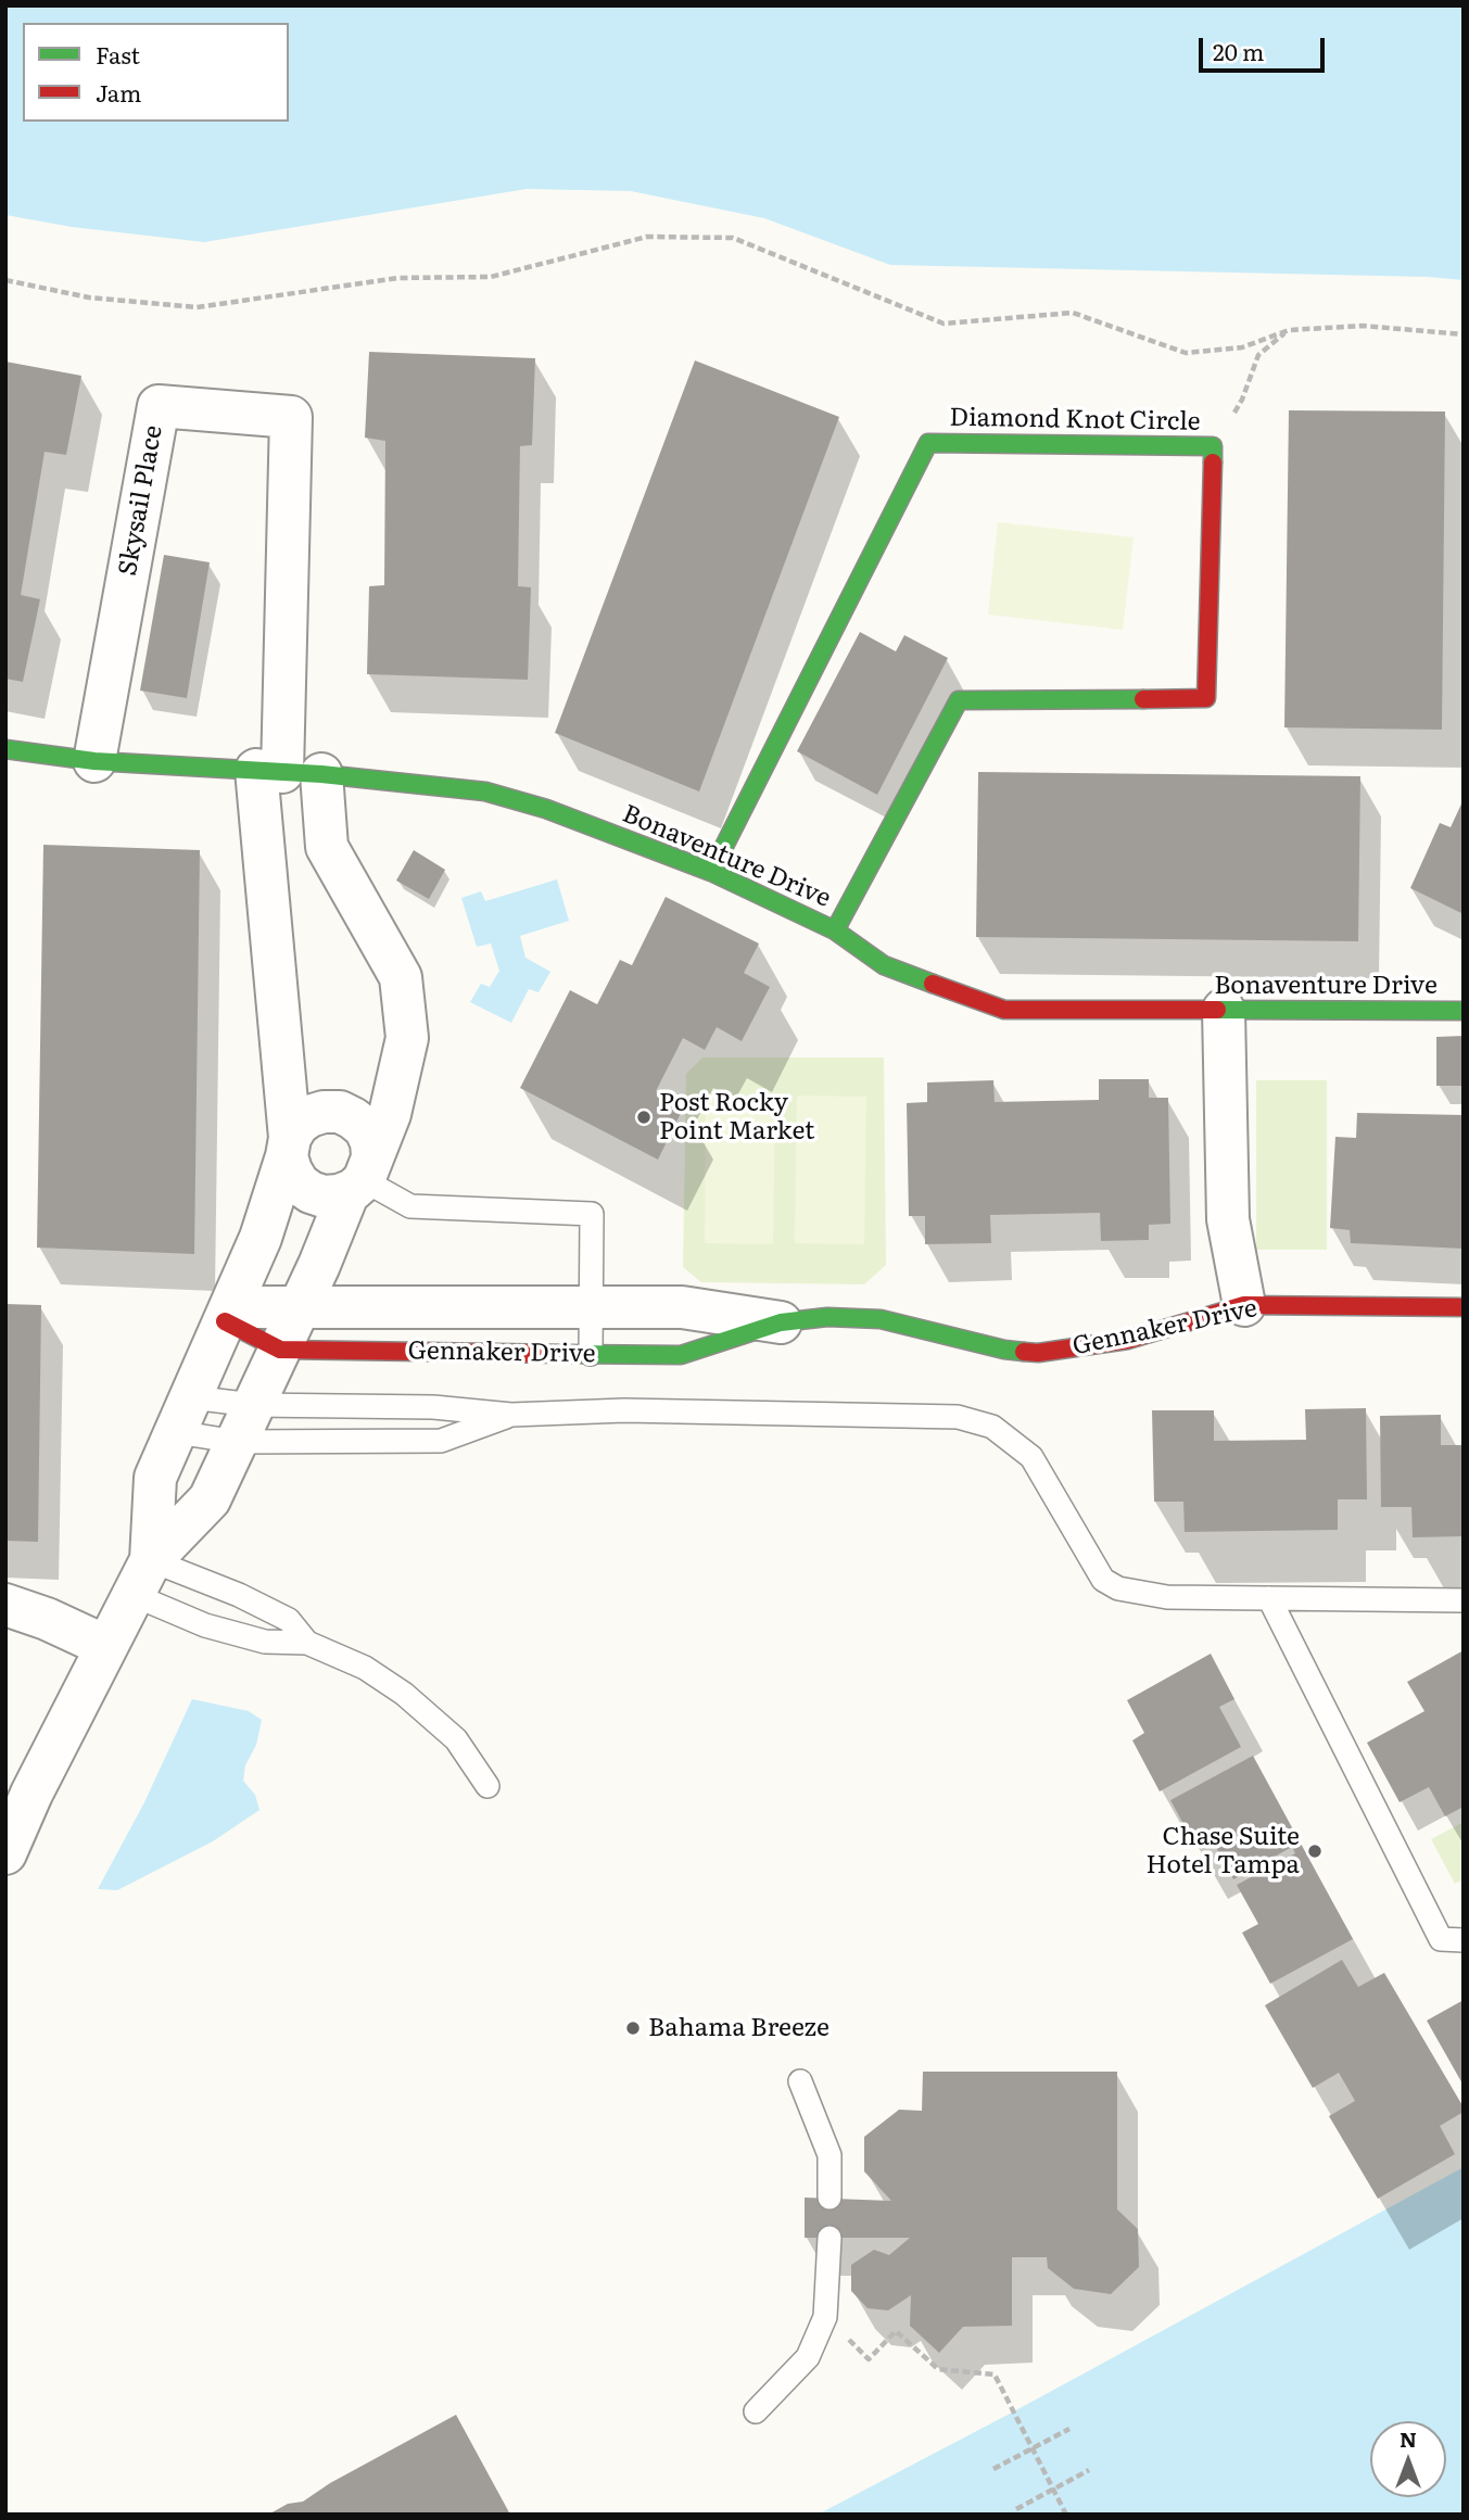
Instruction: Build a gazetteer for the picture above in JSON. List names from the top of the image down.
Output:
{
  "streets": {
    "street": [
      "Diamond Knot Circle",
      "Skysail Place",
      "Bonaventure Drive",
      "Gennaker Drive"
    ]
  },
  "crossings": [
    ["Diamond Knot Circle", "Bonaventure Drive"],
    ["Skysail Place", "Bonaventure Drive"]
  ],
  "places": ["Post Rocky Point Market", "Chase Suite Hotel Tampa", "Bahama Breeze"],
  "legend": ["Fast", "Jam"],
  "scale_bar": "20 m",
  "north": "top"
}
